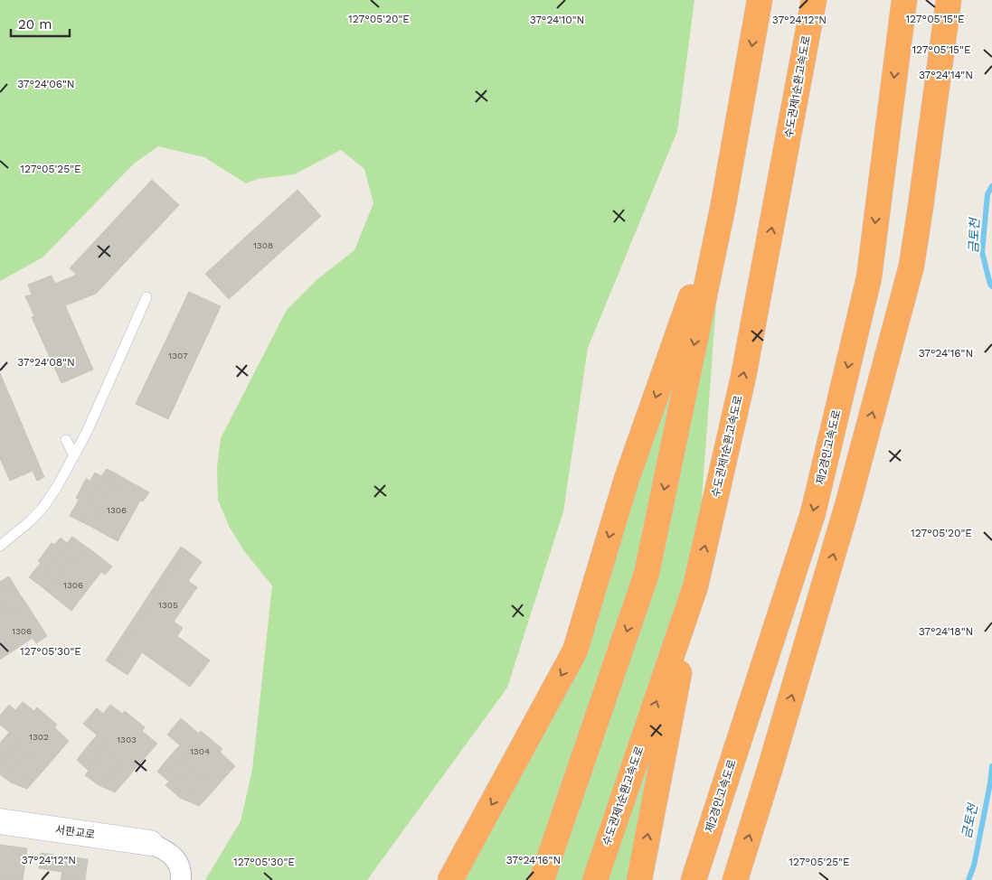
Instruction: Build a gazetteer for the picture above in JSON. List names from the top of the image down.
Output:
{
  "streets": {
    "highway": ["수도권제1순환고속도로", "제2경인고속도로"],
    "street": ["서판교로"]
  },
  "water": ["금토천"],
  "house_numbers": [
    "1308",
    "1307",
    "1306",
    "1306",
    "1305",
    "1306",
    "1302",
    "1303",
    "1304"
  ],
  "scale_bar": "20 m",
  "coordinates": [
    "127°05'20\"E",
    "127°05'15\"E",
    "37°24'10\"N",
    "37°24'12\"N",
    "37°24'14\"N",
    "37°24'06\"N",
    "127°05'25\"E",
    "37°24'16\"N",
    "37°24'08\"N",
    "37°24'18\"N",
    "127°05'30\"E"
  ]
}
